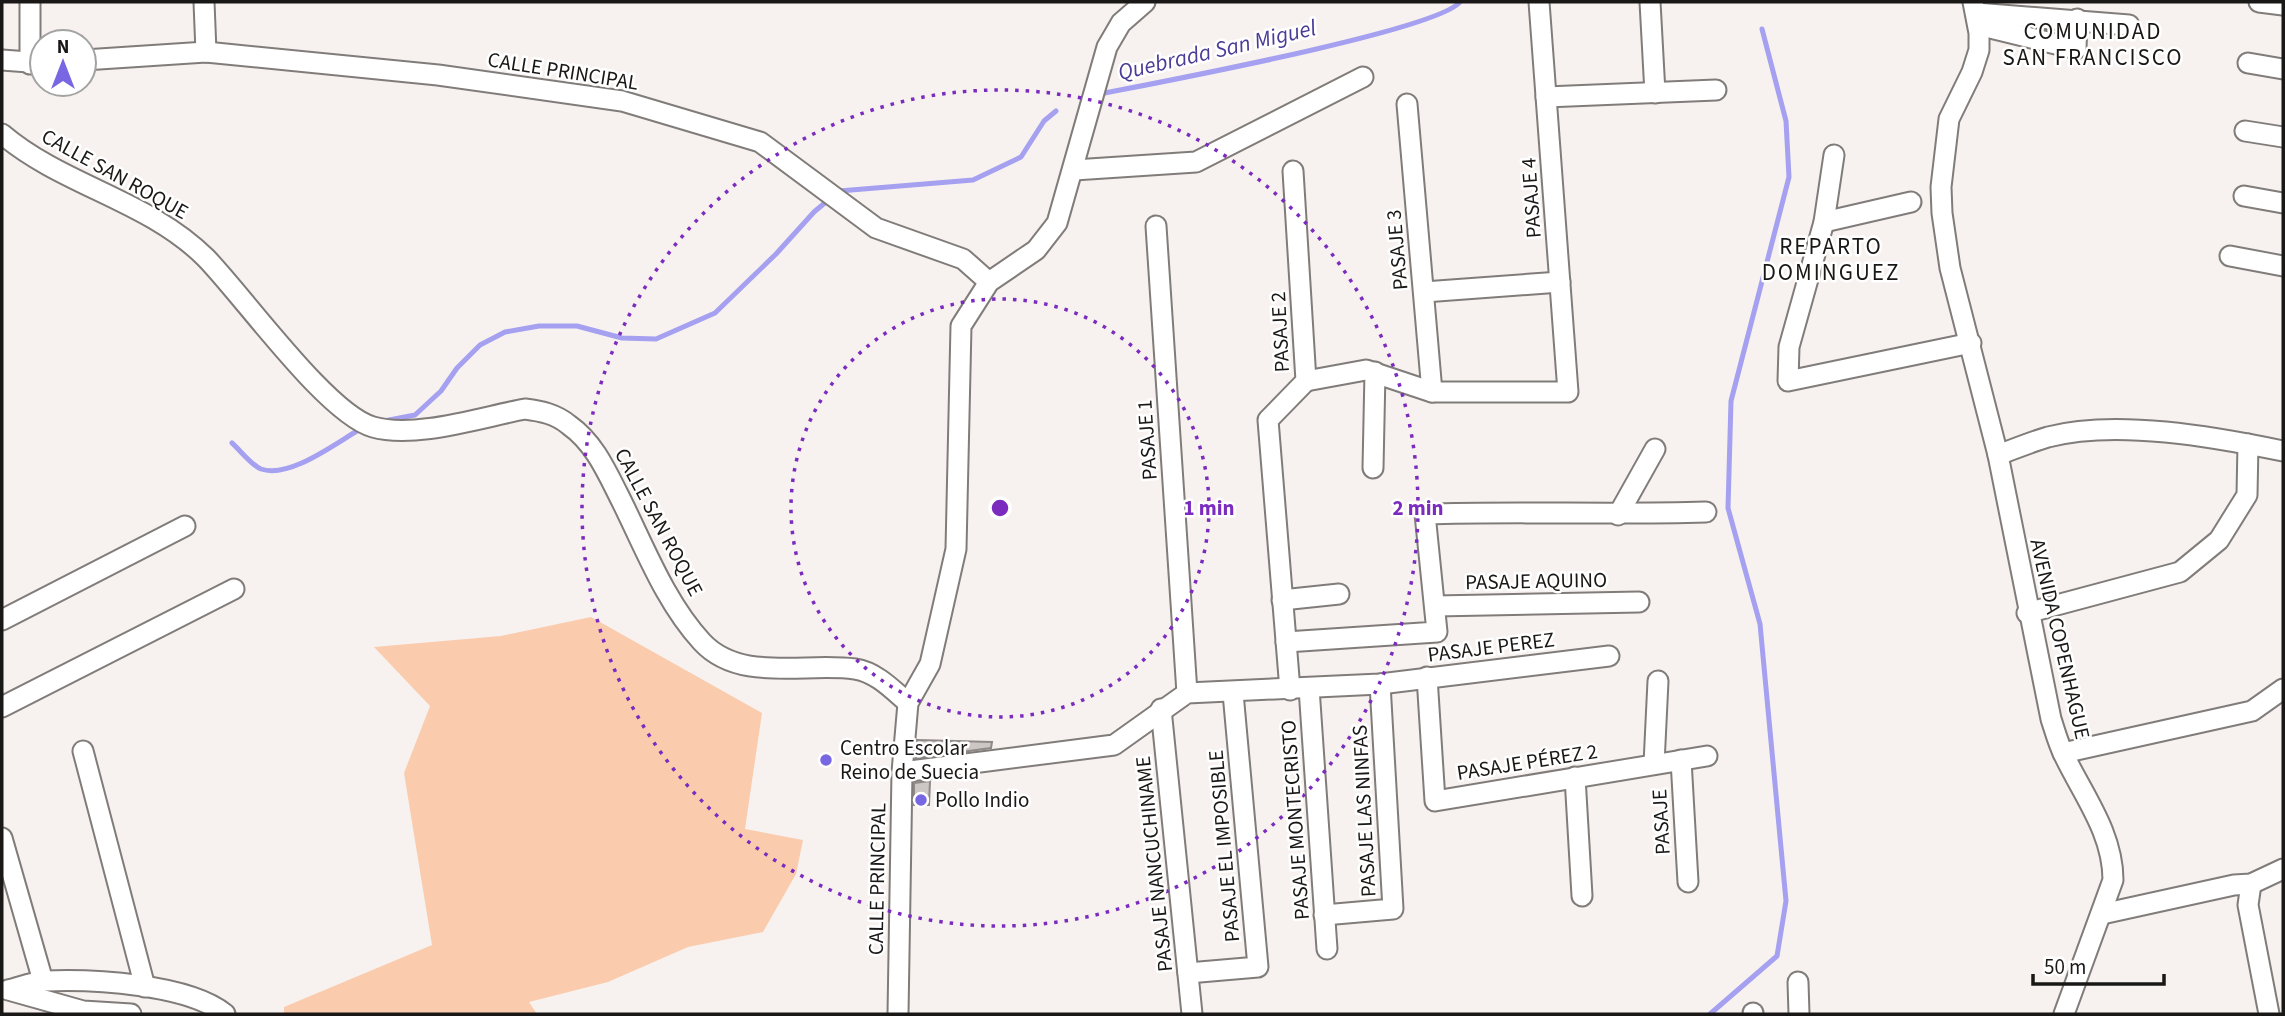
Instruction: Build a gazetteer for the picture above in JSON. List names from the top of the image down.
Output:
{
  "streets": {
    "street": [
      "CALLE PRINCIPAL",
      "CALLE SAN ROQUE",
      "PASAJE 4",
      "PASAJE 3",
      "PASAJE 2",
      "PASAJE 1",
      "PASAJE AQUINO",
      "AVENIDA COPENHAGUE",
      "PASAJE PEREZ",
      "PASAJE PÉREZ 2",
      "PASAJE LAS NINFAS",
      "PASAJE MONTECRISTO",
      "PASAJE",
      "PASAJE EL IMPOSIBLE",
      "PASAJE NANCUCHINAME"
    ]
  },
  "crossings": [
    ["CALLE PRINCIPAL", "CALLE SAN ROQUE"],
    ["PASAJE 4", "PASAJE 3"],
    ["PASAJE 2", "PASAJE PEREZ"],
    ["PASAJE 2", "PASAJE MONTECRISTO"],
    ["PASAJE 1", "PASAJE PEREZ"],
    ["PASAJE PEREZ", "PASAJE PÉREZ 2"],
    ["PASAJE PEREZ", "PASAJE LAS NINFAS"],
    ["PASAJE PEREZ", "PASAJE MONTECRISTO"],
    ["PASAJE PEREZ", "PASAJE EL IMPOSIBLE"],
    ["PASAJE PÉREZ 2", "PASAJE"],
    ["PASAJE LAS NINFAS", "PASAJE MONTECRISTO"],
    ["PASAJE EL IMPOSIBLE", "PASAJE NANCUCHINAME"]
  ],
  "districts": ["COMUNIDAD SAN FRANCISCO", "REPARTO DOMINGUEZ"],
  "water": ["Quebrada San Miguel"],
  "places": ["Centro Escolar Reino de Suecia", "Pollo Indio"],
  "scale_bar": "50 m",
  "north": "top",
  "rings": ["1 min", "2 min"]
}
